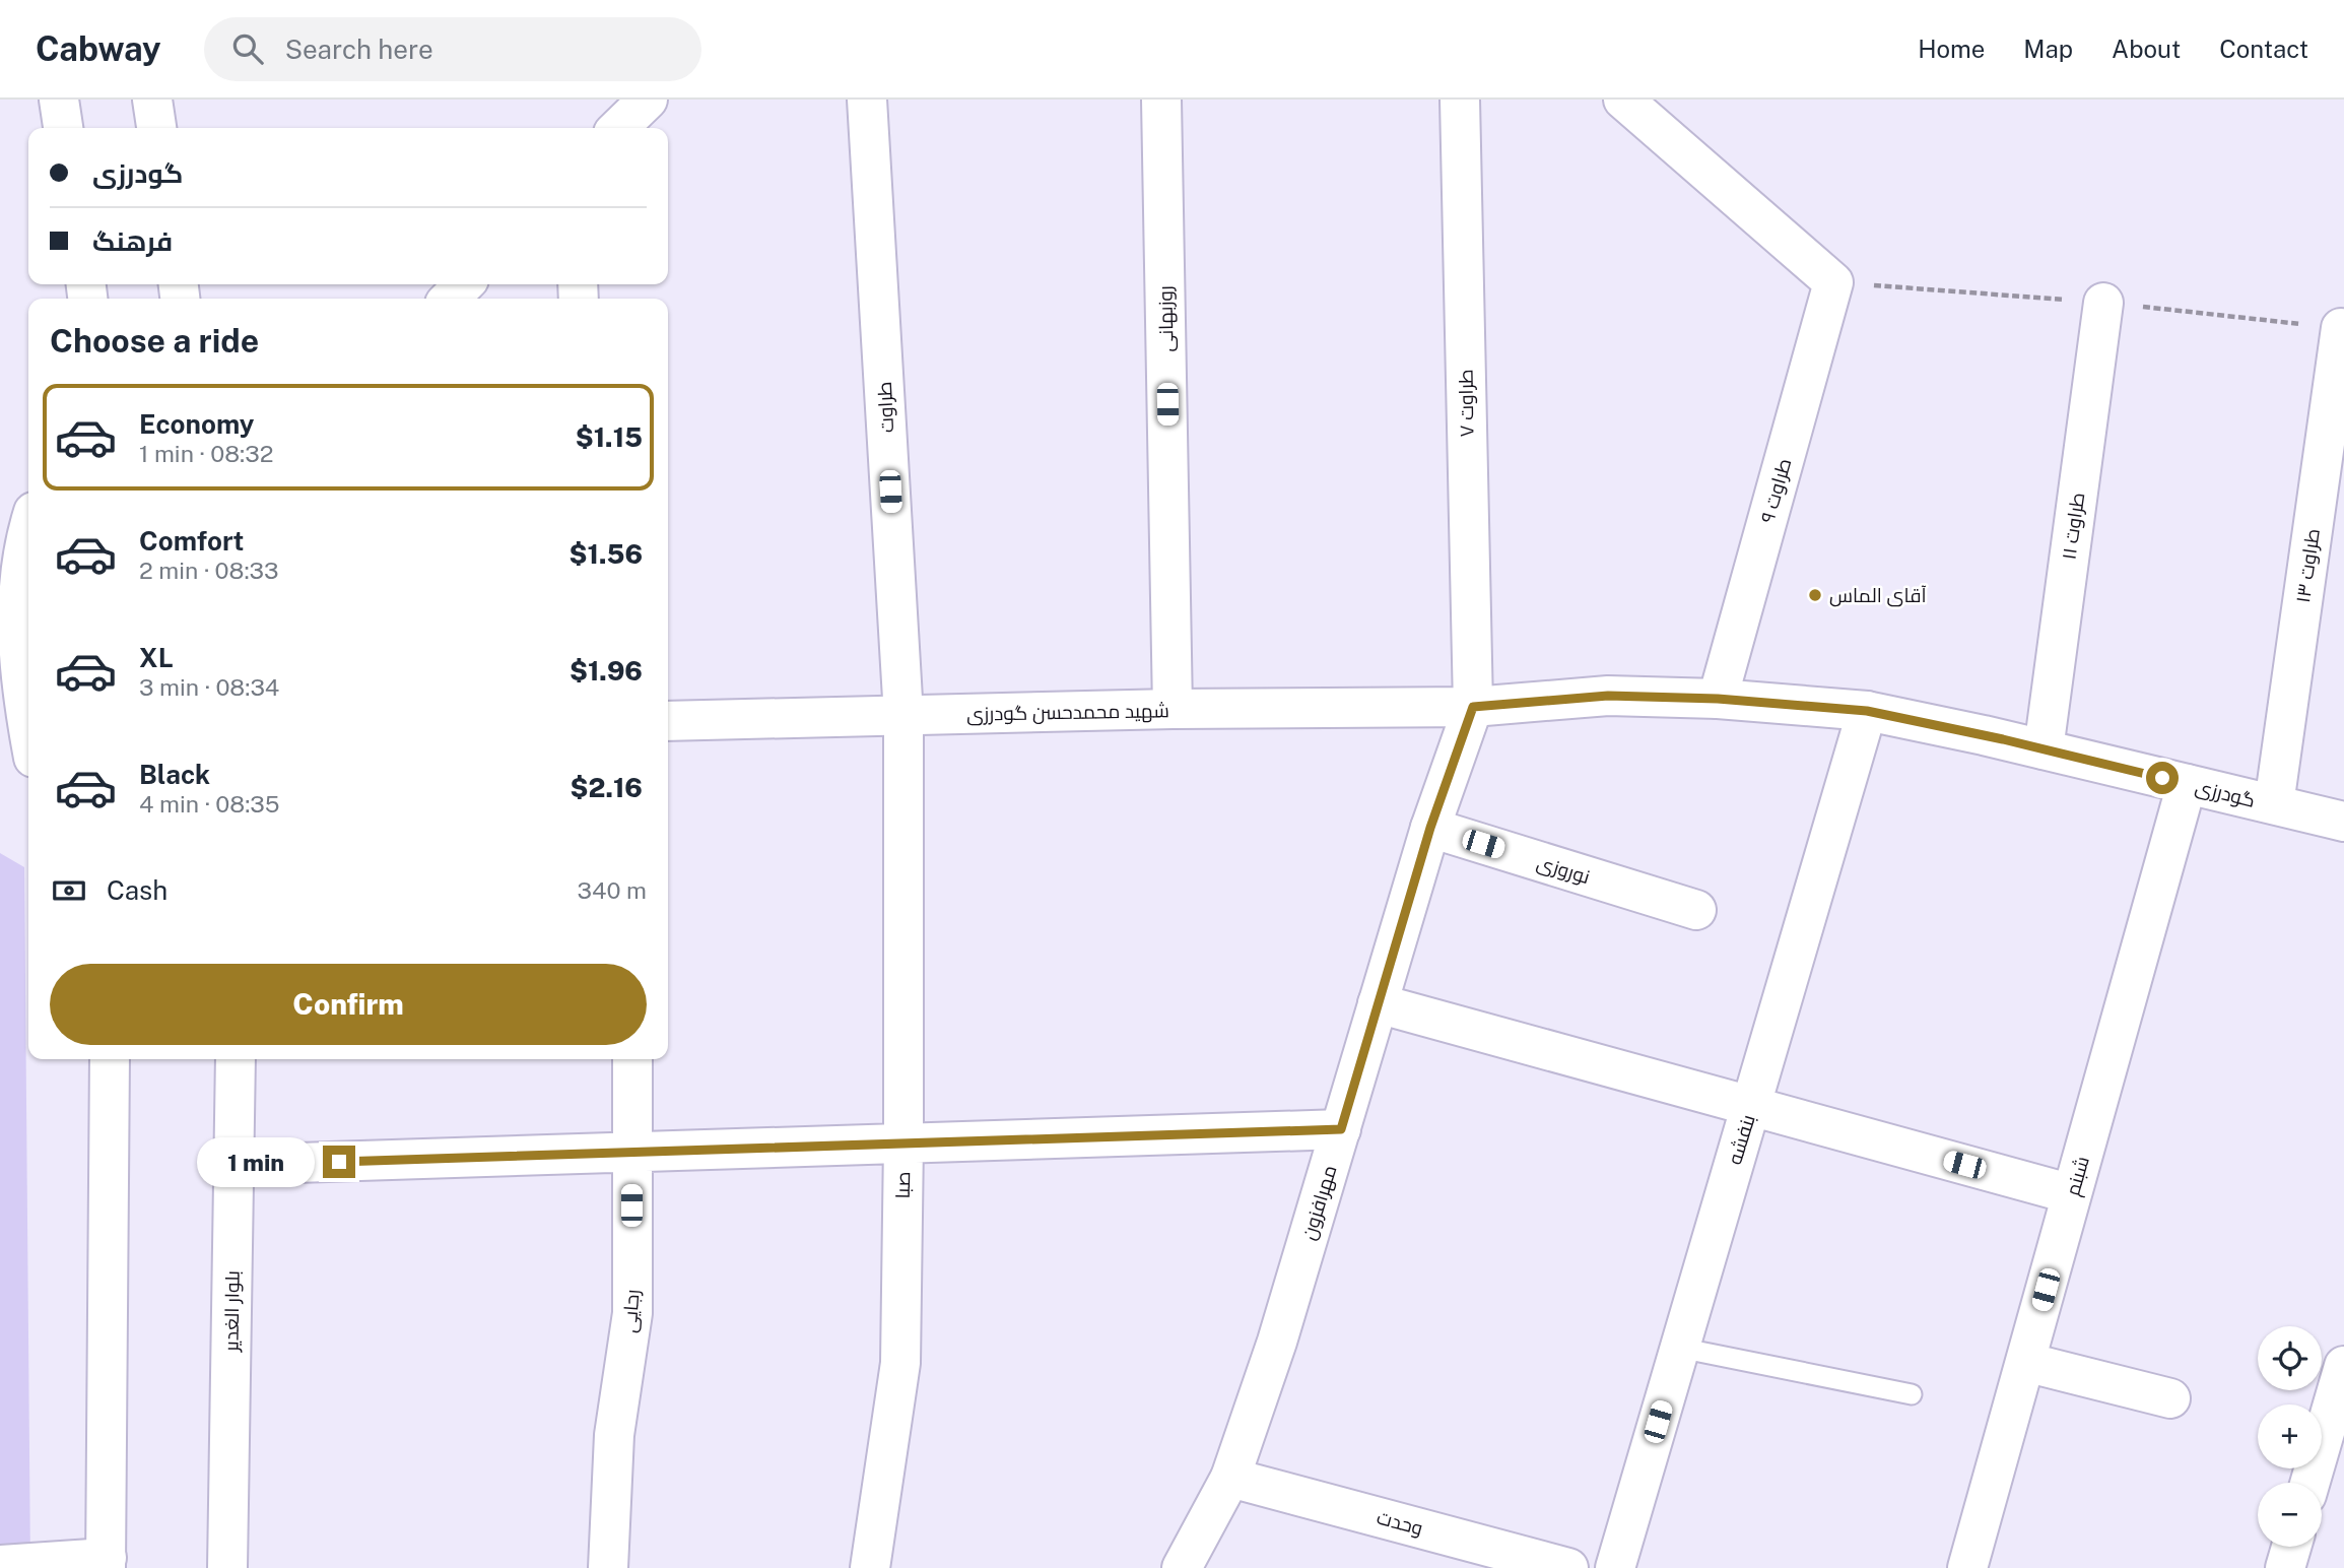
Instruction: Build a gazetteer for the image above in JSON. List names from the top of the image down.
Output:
{
  "streets": {
    "street": [
      "روزبهانی",
      "طراوت ۷",
      "طراوت",
      "طراوت ۹",
      "طراوت ۱۱",
      "طراوت ۱۳",
      "شهید محمدحسن گودرزی",
      "گودرزی",
      "نوروزی",
      "بنفشه",
      "شبنم",
      "صبا",
      "مهرافزون",
      "بلوار الغدیر",
      "رجایی",
      "وحدت"
    ]
  },
  "crossings": [
    ["روزبهانی", "شهید محمدحسن گودرزی"],
    ["طراوت ۷", "شهید محمدحسن گودرزی"],
    ["طراوت ۷", "گودرزی"],
    ["طراوت ۷", "مهرافزون"],
    ["طراوت", "شهید محمدحسن گودرزی"],
    ["طراوت", "صبا"],
    ["طراوت ۹", "گودرزی"],
    ["طراوت ۱۱", "گودرزی"],
    ["طراوت ۱۳", "گودرزی"],
    ["شهید محمدحسن گودرزی", "گودرزی"],
    ["شهید محمدحسن گودرزی", "صبا"],
    ["شهید محمدحسن گودرزی", "مهرافزون"],
    ["گودرزی", "بنفشه"],
    ["گودرزی", "شبنم"],
    ["گودرزی", "مهرافزون"],
    ["نوروزی", "مهرافزون"],
    ["مهرافزون", "وحدت"]
  ],
  "places": ["آقای الماس"],
  "page": {
    "header": "Cabway",
    "search": "Search here",
    "nav": [
      "Home",
      "Map",
      "About",
      "Contact"
    ],
    "banner": ["گودرزی", "فرهنگ"],
    "heading": "Choose a ride",
    "list": [
      {
        "name": "Economy",
        "note": "1 min · 08:32",
        "value": "$1.15"
      },
      {
        "name": "Comfort",
        "note": "2 min · 08:33",
        "value": "$1.56"
      },
      {
        "name": "XL",
        "note": "3 min · 08:34",
        "value": "$1.96"
      },
      {
        "name": "Black",
        "note": "4 min · 08:35",
        "value": "$2.16"
      }
    ],
    "pay": ["Cash", "340 m"],
    "buttons": "Confirm",
    "bubble": "1 min",
    "map_buttons": ["+", "−"]
  }
}
